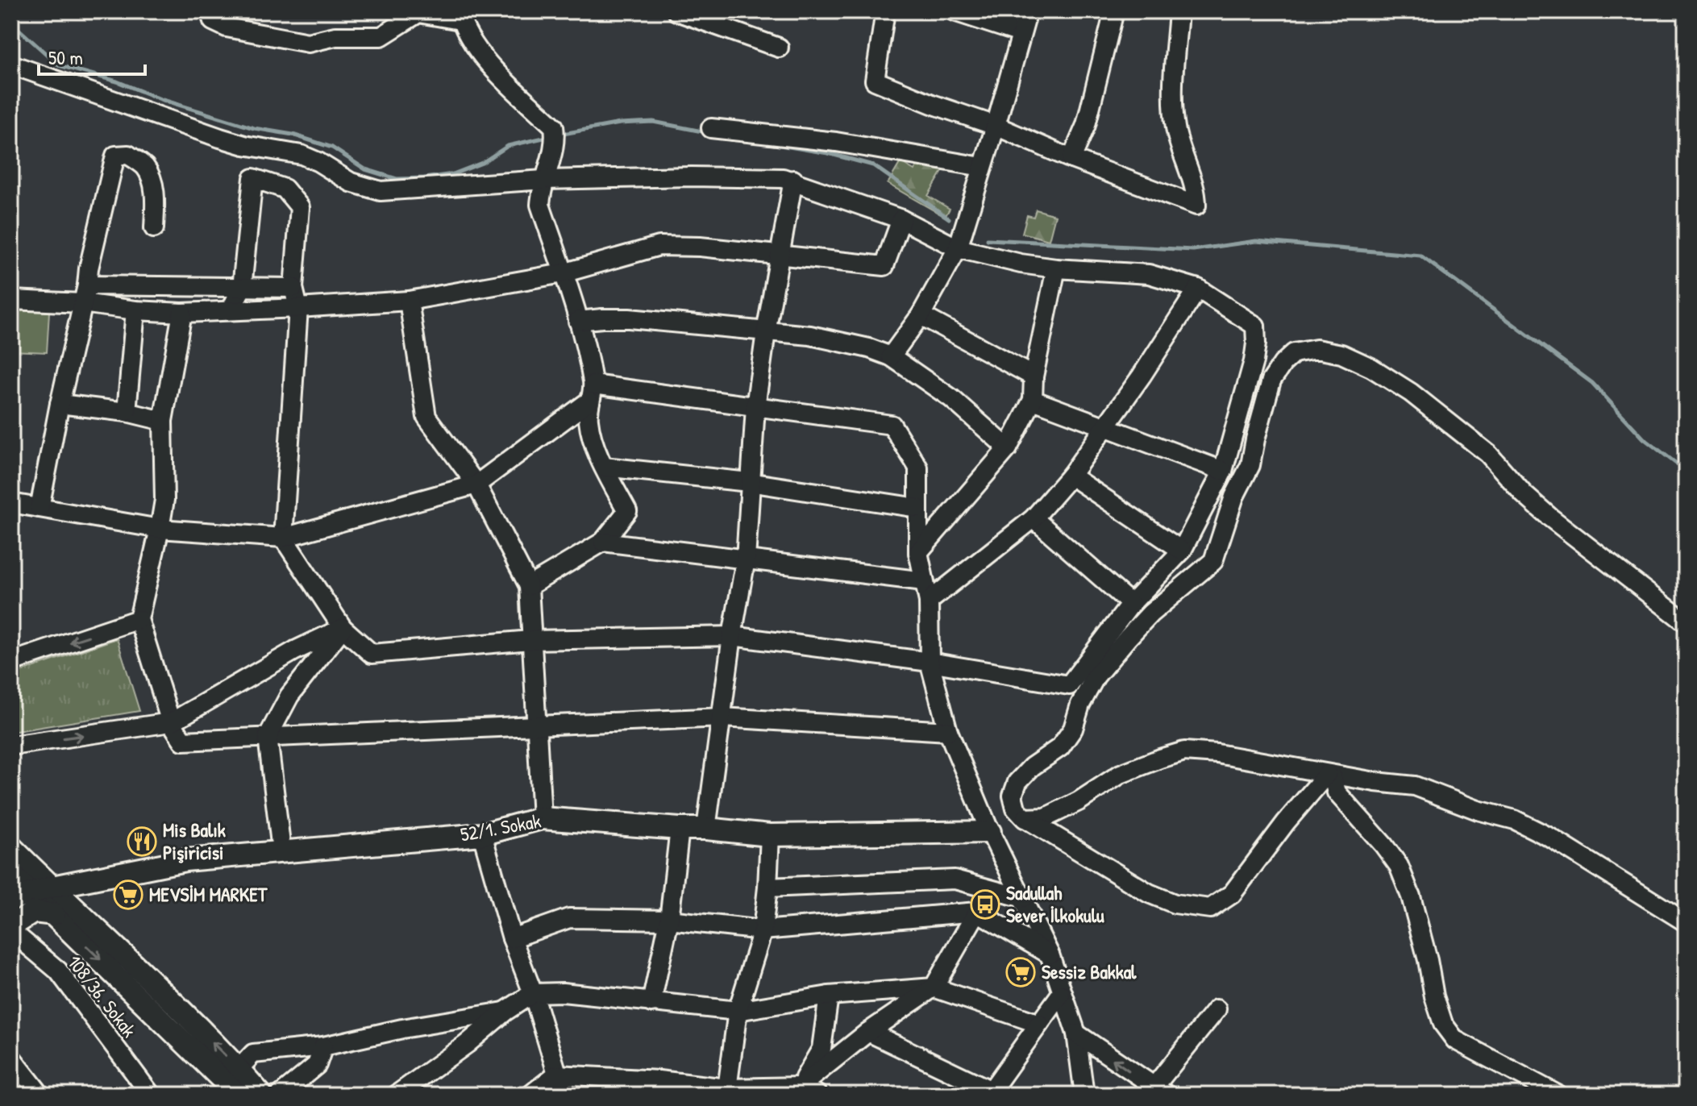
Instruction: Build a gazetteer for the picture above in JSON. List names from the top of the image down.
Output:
{
  "streets": {
    "main road": ["52/1. Sokak"],
    "street": ["108/36. Sokak"]
  },
  "places": {
    "restaurant": ["Mis Balık Pişiricisi"],
    "supermarket": ["MEVSİM MARKET", "Sessiz Bakkal"],
    "bus stop": ["Sadullah Sever İlkokulu"]
  },
  "scale_bar": "50 m"
}
